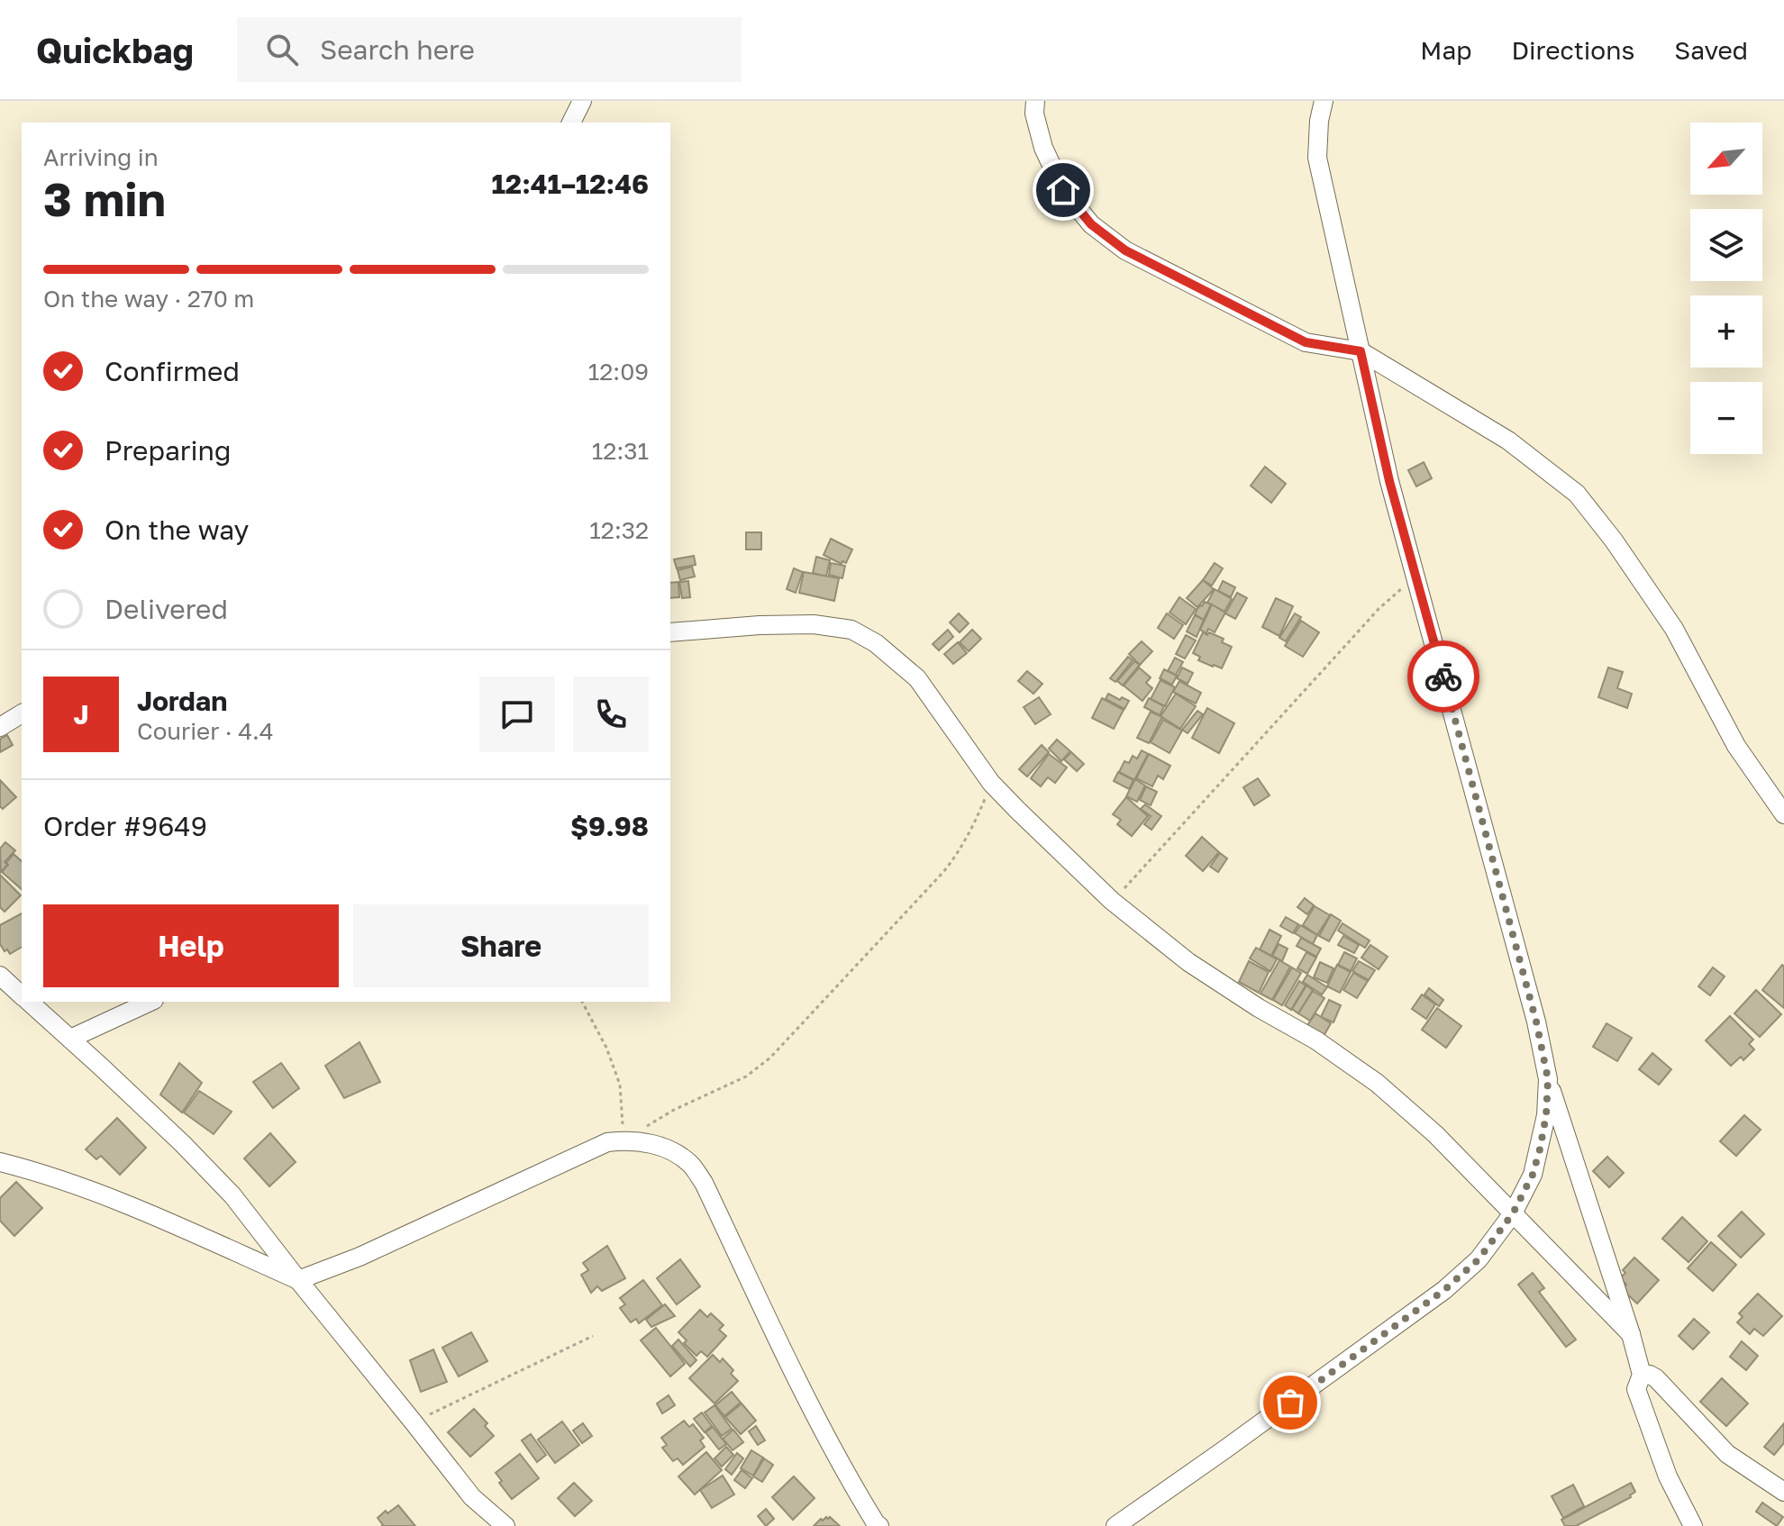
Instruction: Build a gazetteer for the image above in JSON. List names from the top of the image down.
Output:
{
  "north": "bottom left",
  "page": {
    "header": "Quickbag",
    "search": "Search here",
    "nav": ["Map", "Directions", "Saved"],
    "map_buttons": ["+", "−"],
    "heading": ["3 min", "Arriving in", "12:41–12:46"],
    "panel": [
      "Jordan",
      "Courier · 4.4",
      "Order #9649",
      "$9.98"
    ],
    "bar": "On the way · 270 m",
    "list": [
      ["Confirmed", "12:09"],
      ["Preparing", "12:31"],
      ["On the way", "12:32"],
      "Delivered"
    ],
    "round": "J",
    "buttons": ["Help", "Share"]
  }
}
